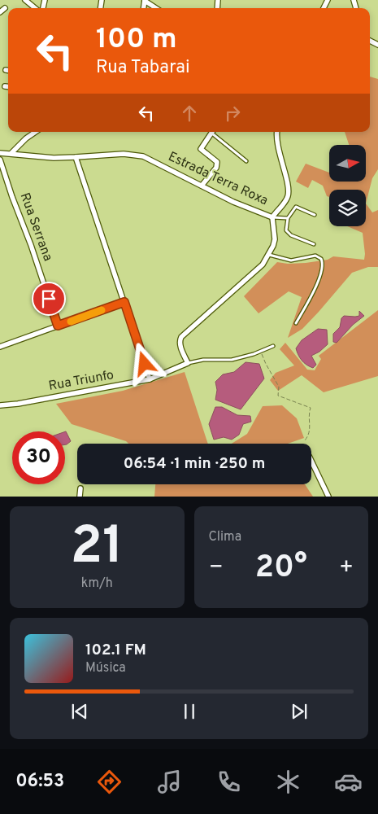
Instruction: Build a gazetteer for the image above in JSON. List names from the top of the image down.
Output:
{
  "streets": {
    "street": ["Estrada Terra Roxa", "Rua Serrana", "Rua Triunfo"]
  },
  "north": "right",
  "page": {
    "turn": ["100 m", "Rua Tabarai"],
    "limit": "30",
    "trip": "06:54 · 1 min · 250 m",
    "tile": [
      ["21", "km/h"],
      "Clima"
    ],
    "heat": ["−", "20°", "+"],
    "song": ["102.1 FM", "Música"],
    "tabs": "06:53"
  }
}
